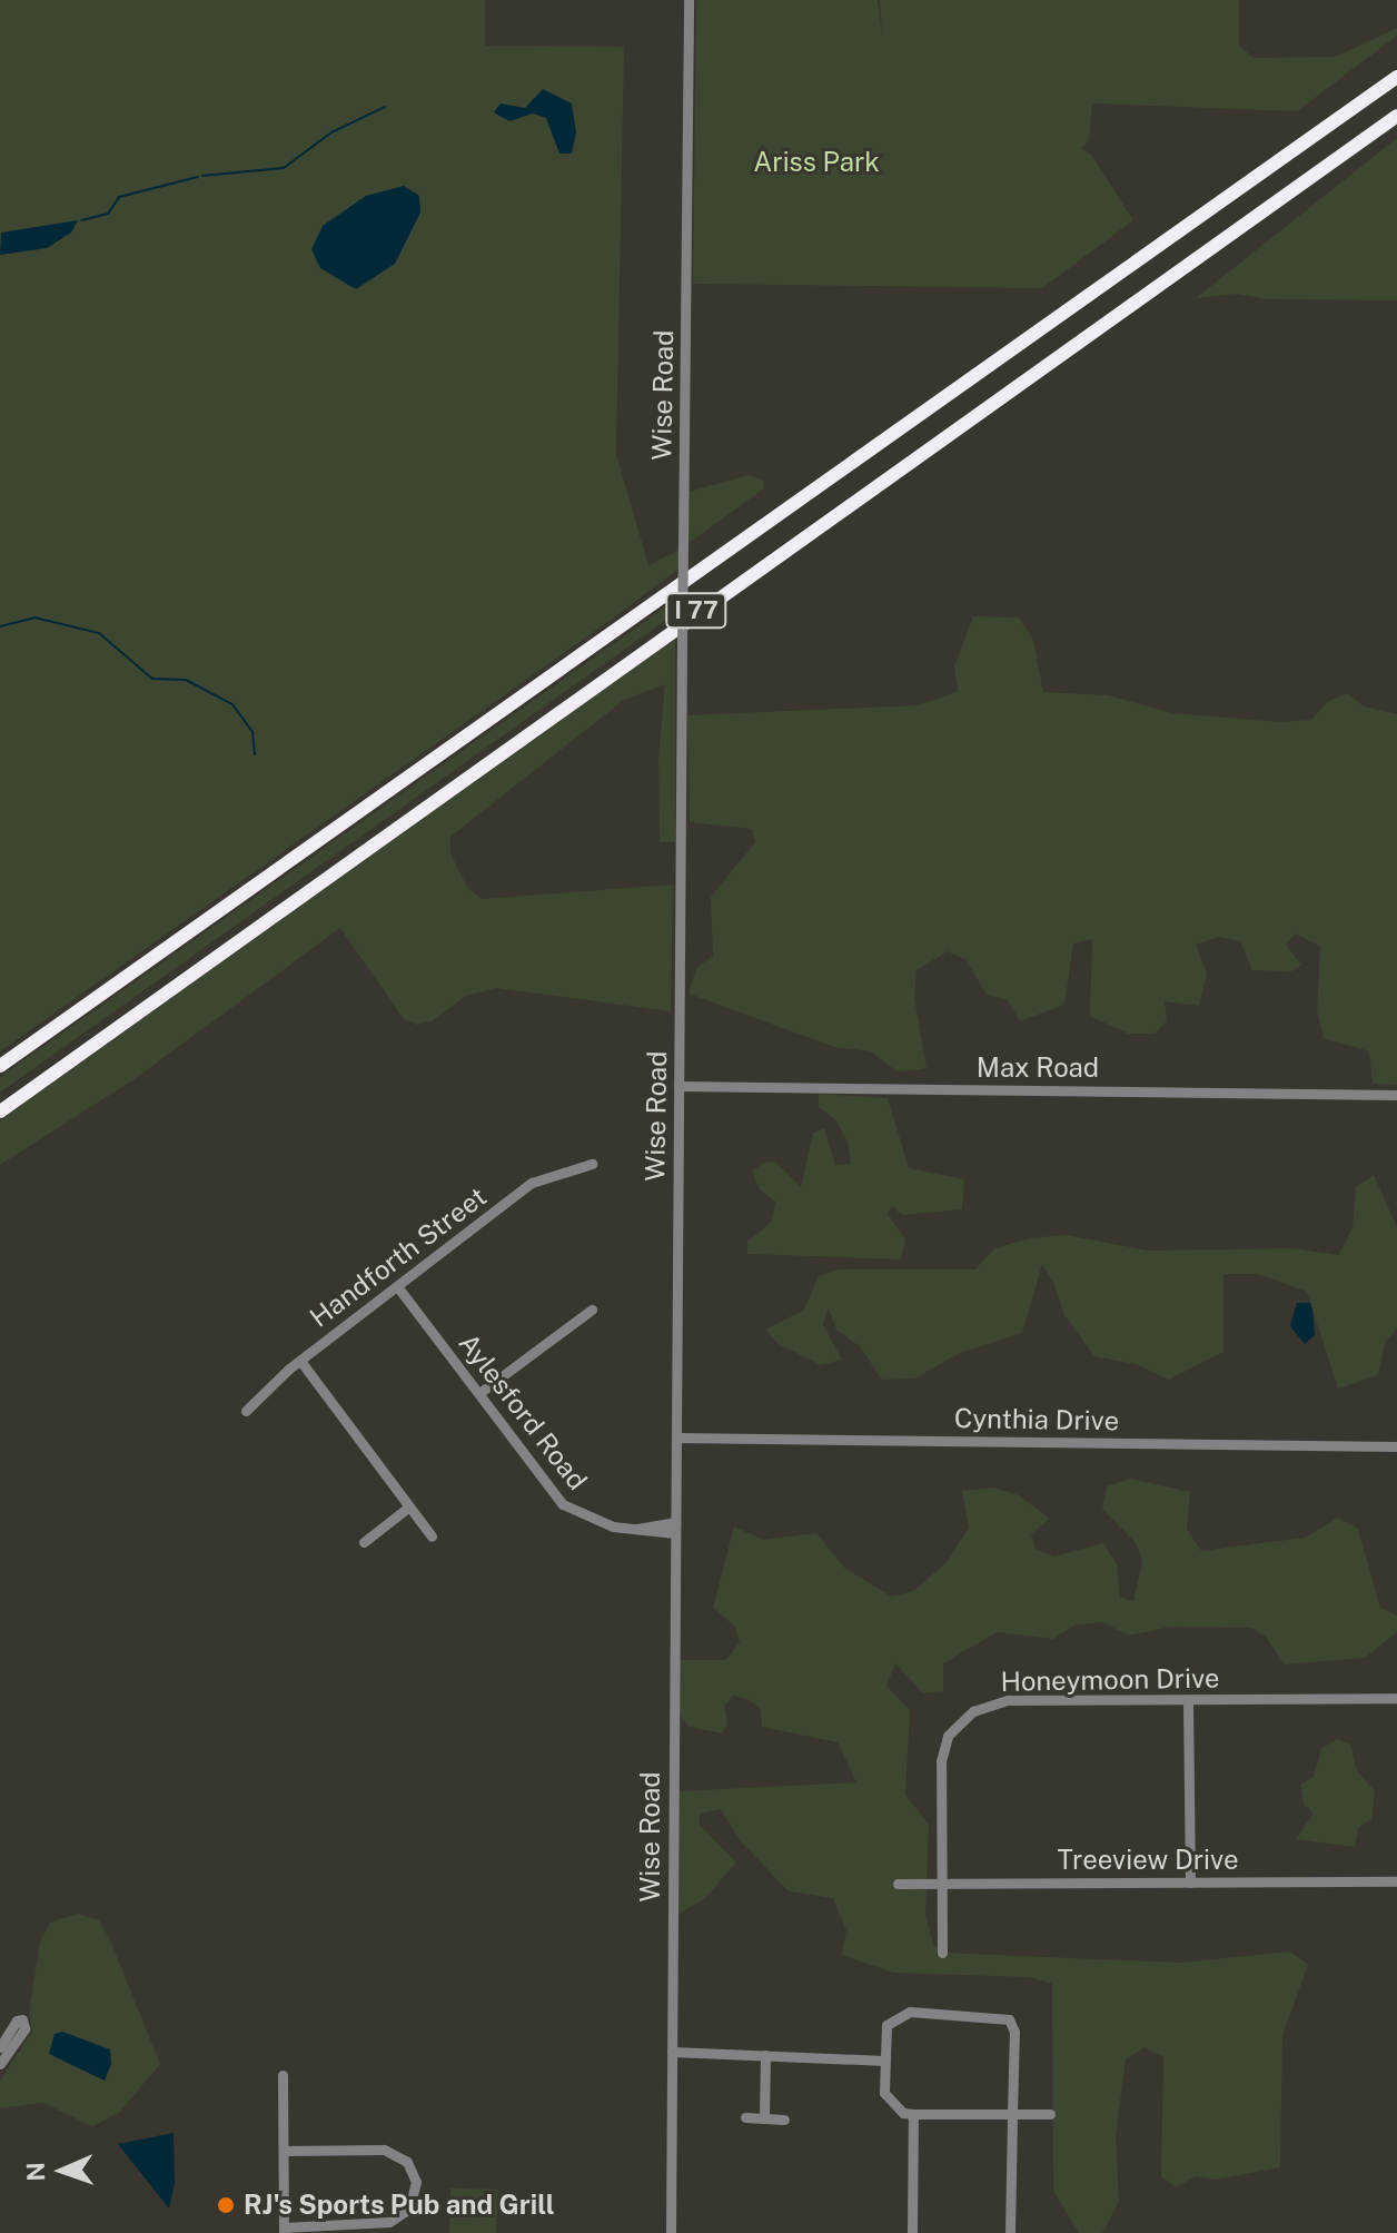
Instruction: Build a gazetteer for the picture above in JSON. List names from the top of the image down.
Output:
{
  "streets": {
    "highway": ["I 77"],
    "street": [
      "Wise Road",
      "Max Road",
      "Handforth Street",
      "Aylesford Road",
      "Cynthia Drive",
      "Honeymoon Drive",
      "Treeview Drive"
    ]
  },
  "crossings": [
    ["Wise Road", "Max Road"],
    ["Wise Road", "Aylesford Road"],
    ["Wise Road", "Cynthia Drive"],
    ["Handforth Street", "Aylesford Road"],
    ["Honeymoon Drive", "Treeview Drive"]
  ],
  "parks": ["Ariss Park"],
  "places": ["RJ's Sports Pub and Grill"],
  "north": "left"
}
